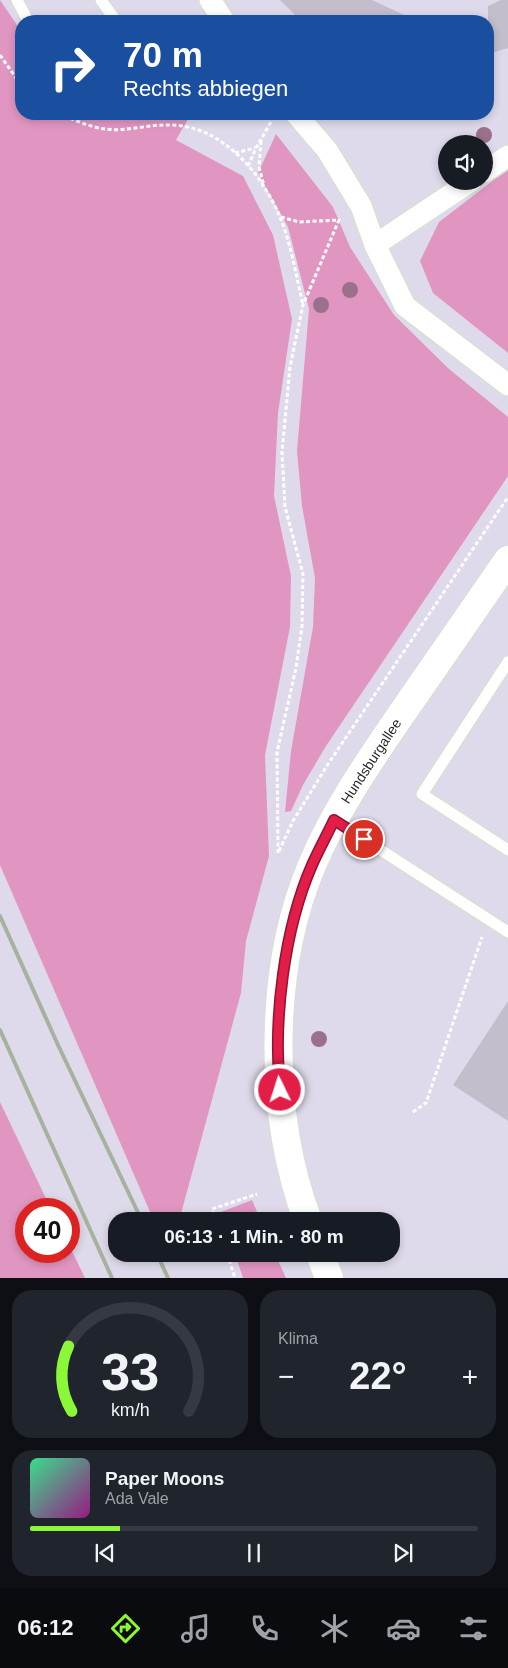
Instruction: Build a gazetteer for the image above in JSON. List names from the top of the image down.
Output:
{
  "streets": {
    "street": ["Hundsburgallee"]
  },
  "page": {
    "turn": ["70 m", "Rechts abbiegen"],
    "limit": "40",
    "trip": "06:13 · 1 Min. · 80 m",
    "tile": "Klima",
    "heat": ["−", "22°", "+"],
    "song": ["Paper Moons", "Ada Vale"],
    "tabs": "06:12",
    "gauge": ["33", "km/h"]
  }
}
